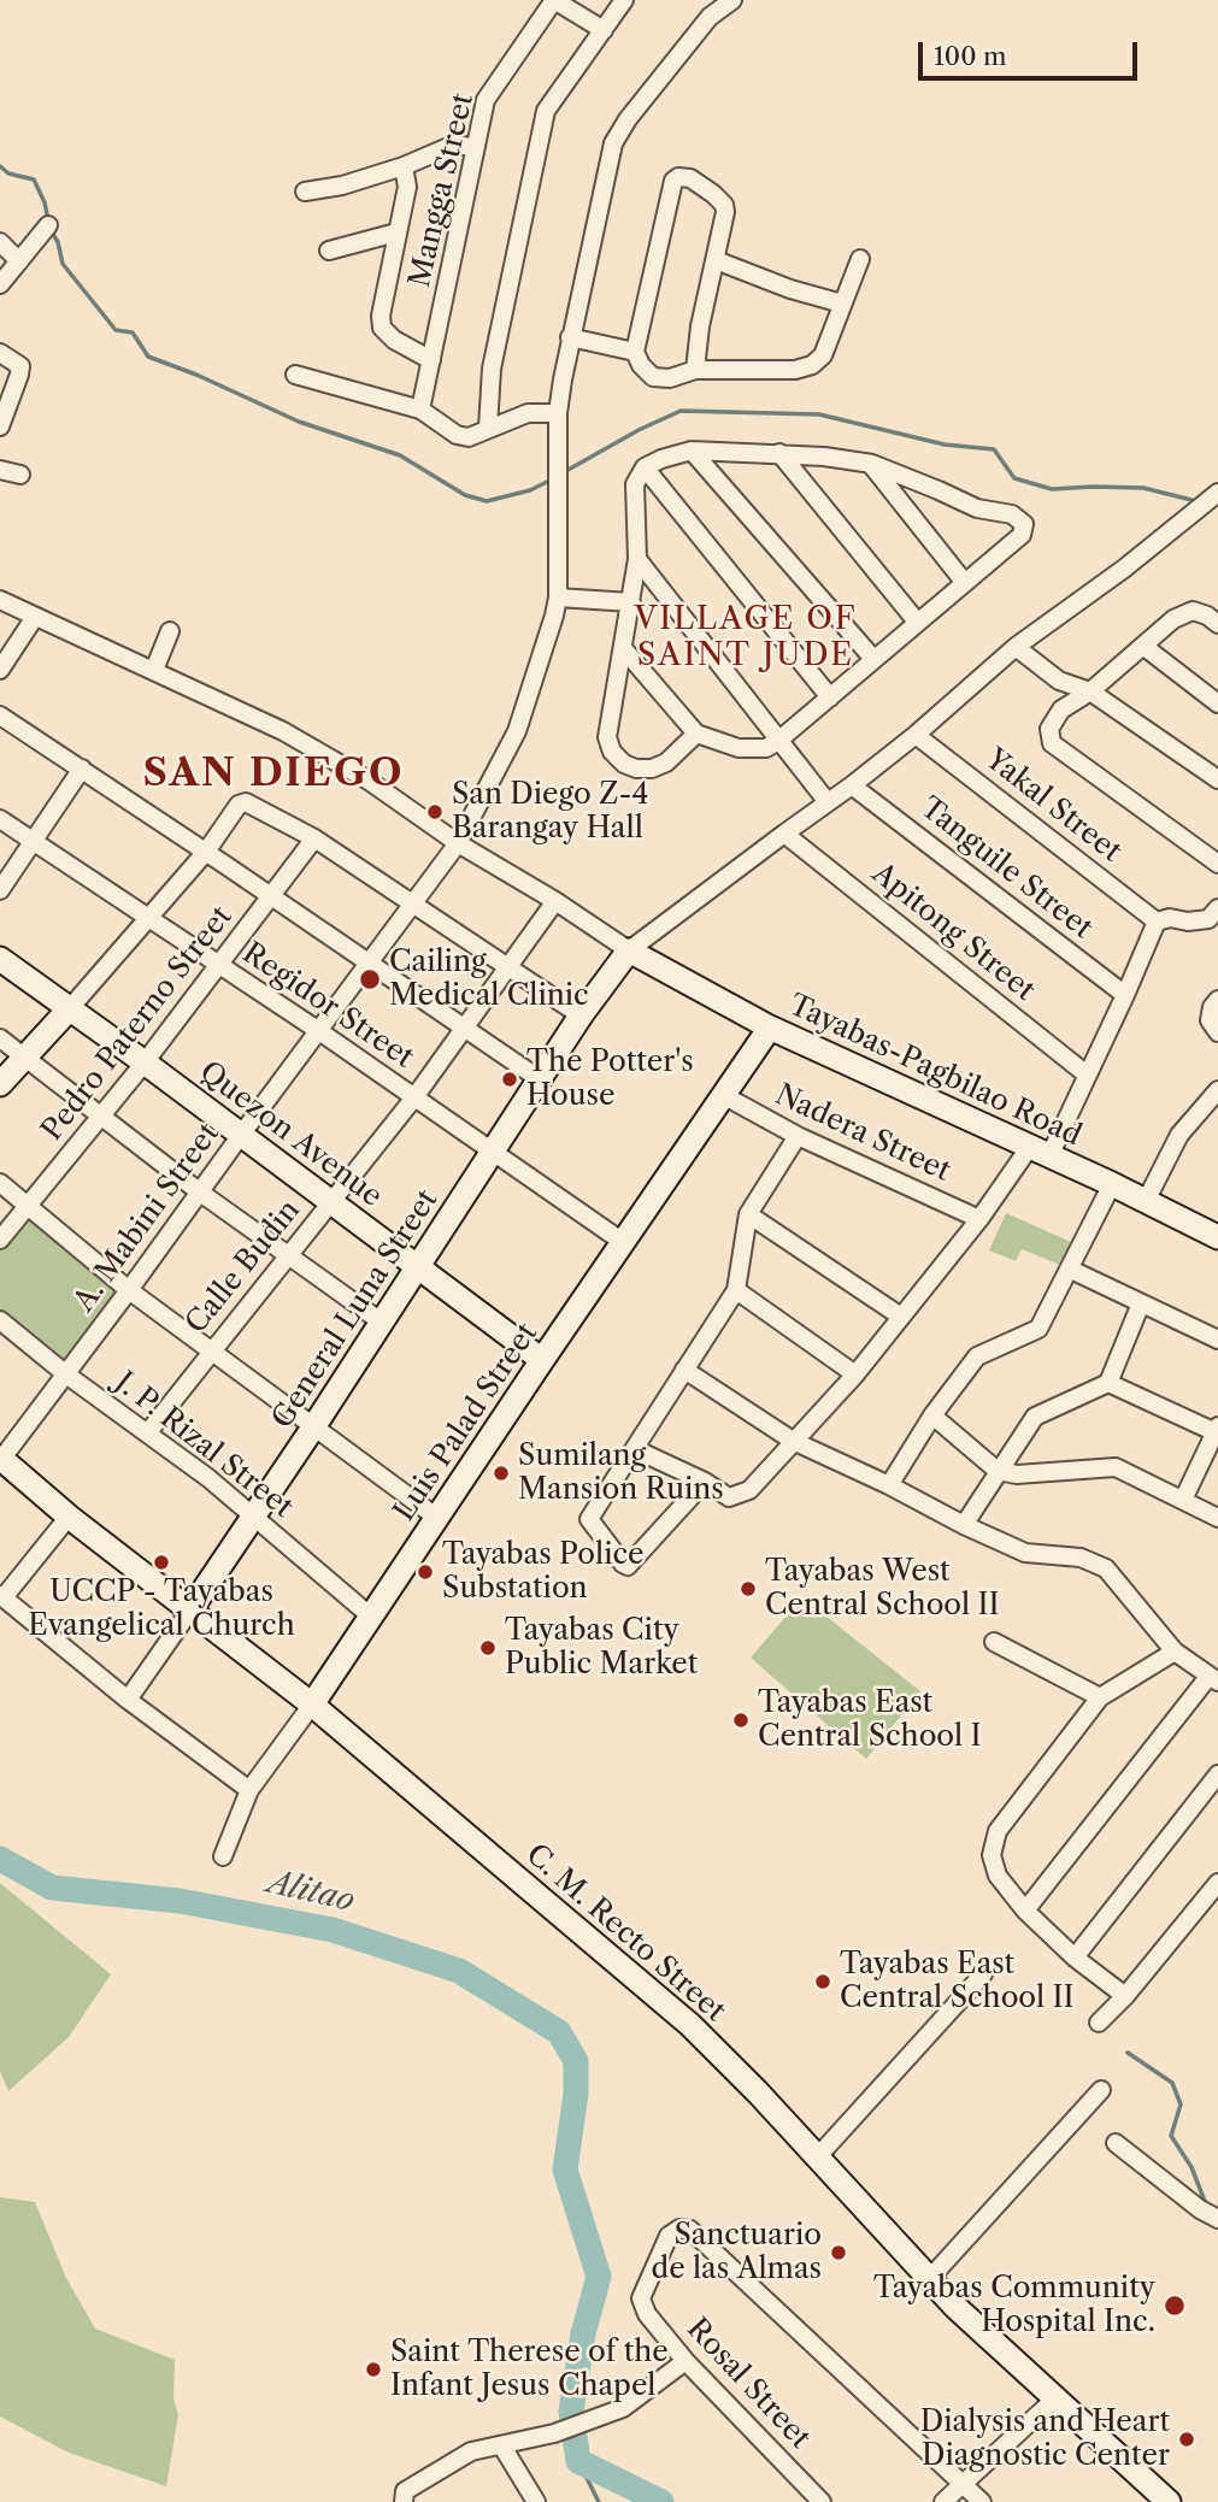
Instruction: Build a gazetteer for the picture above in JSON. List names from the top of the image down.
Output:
{
  "streets": {
    "main road": [
      "Tayabas-Pagbilao Road",
      "Quezon Avenue",
      "General Luna Street",
      "Luis Palad Street",
      "C. M. Recto Street"
    ],
    "street": [
      "Mangga Street",
      "Yakal Street",
      "Tanguile Street",
      "Apitong Street",
      "Regidor Street",
      "Pedro Paterno Street",
      "Nadera Street",
      "A. Mabini Street",
      "Calle Budin",
      "J. P. Rizal Street",
      "Rosal Street"
    ]
  },
  "crossings": [
    ["Regidor Street", "Pedro Paterno Street"],
    ["Regidor Street", "A. Mabini Street"],
    ["Regidor Street", "Calle Budin"],
    ["Regidor Street", "General Luna Street"],
    ["Regidor Street", "Luis Palad Street"],
    ["Pedro Paterno Street", "Quezon Avenue"],
    ["Tayabas-Pagbilao Road", "General Luna Street"],
    ["Tayabas-Pagbilao Road", "Luis Palad Street"],
    ["Nadera Street", "Luis Palad Street"],
    ["Quezon Avenue", "A. Mabini Street"],
    ["Quezon Avenue", "Calle Budin"],
    ["Quezon Avenue", "General Luna Street"],
    ["Quezon Avenue", "Luis Palad Street"],
    ["A. Mabini Street", "J. P. Rizal Street"],
    ["A. Mabini Street", "C. M. Recto Street"],
    ["Calle Budin", "J. P. Rizal Street"],
    ["General Luna Street", "J. P. Rizal Street"],
    ["General Luna Street", "C. M. Recto Street"],
    ["Luis Palad Street", "J. P. Rizal Street"],
    ["Luis Palad Street", "C. M. Recto Street"]
  ],
  "districts": ["VILLAGE OF SAINT JUDE", "SAN DIEGO"],
  "water": ["Alitao"],
  "places": [
    "San Diego Z-4 Barangay Hall",
    "Cailing Medical Clinic",
    "The Potter's House",
    "Sumilang Mansion Ruins",
    "UCCP - Tayabas Evangelical Church",
    "Tayabas Police Substation",
    "Tayabas West Central School II",
    "Tayabas City Public Market",
    "Tayabas East Central School I",
    "Tayabas East Central School II",
    "Sanctuario de las Almas",
    "Tayabas Community Hospital Inc.",
    "Saint Therese of the Infant Jesus Chapel",
    "Dialysis and Heart Diagnostic Center"
  ],
  "scale_bar": "100 m"
}
